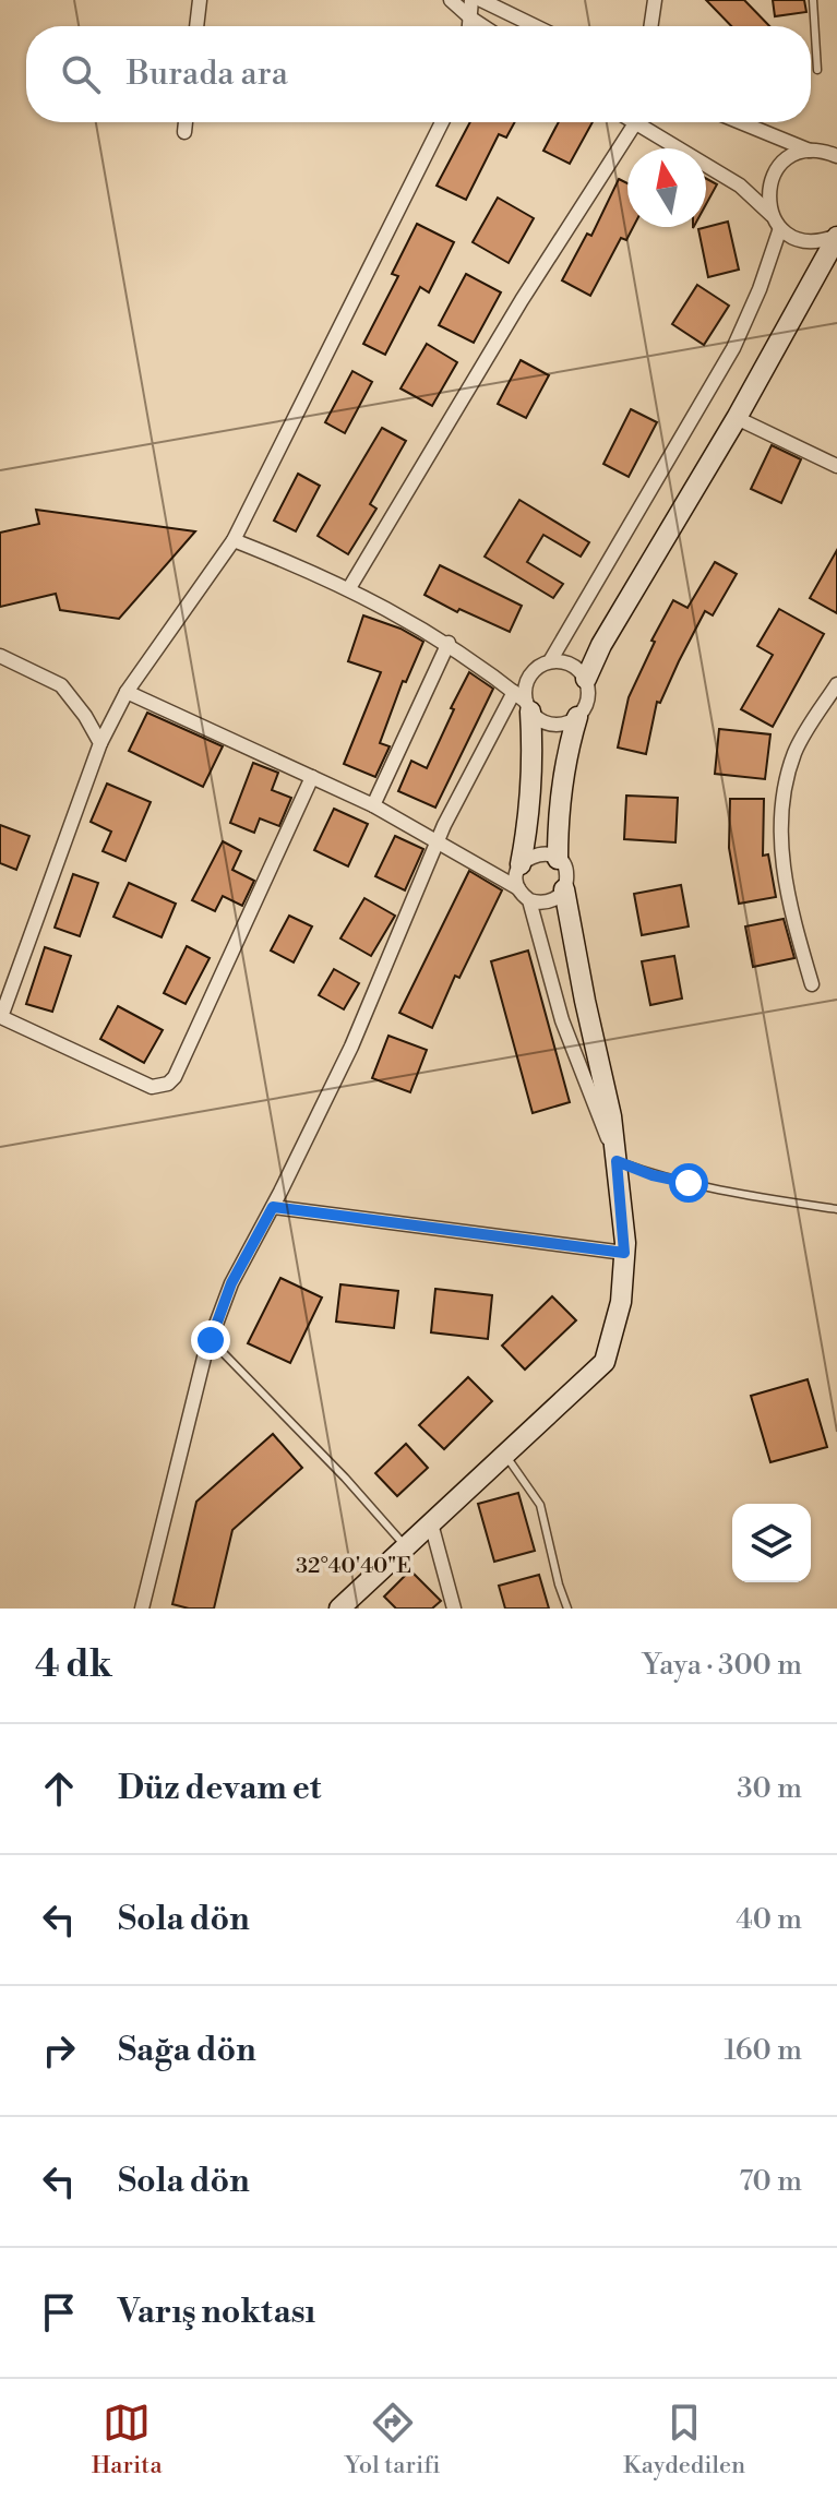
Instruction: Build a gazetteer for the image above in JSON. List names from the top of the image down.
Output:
{
  "north": "top",
  "page": {
    "search": "Burada ara",
    "heading": ["4 dk", "Yaya · 300 m"],
    "list": [
      ["Düz devam et", "30 m"],
      ["Sola dön", "40 m"],
      ["Sağa dön", "160 m"],
      ["Sola dön", "70 m"],
      "Varış noktası"
    ],
    "nav": ["Harita", "Yol tarifi", "Kaydedilen"]
  },
  "coordinates": ["32°40'40\"E"]
}
